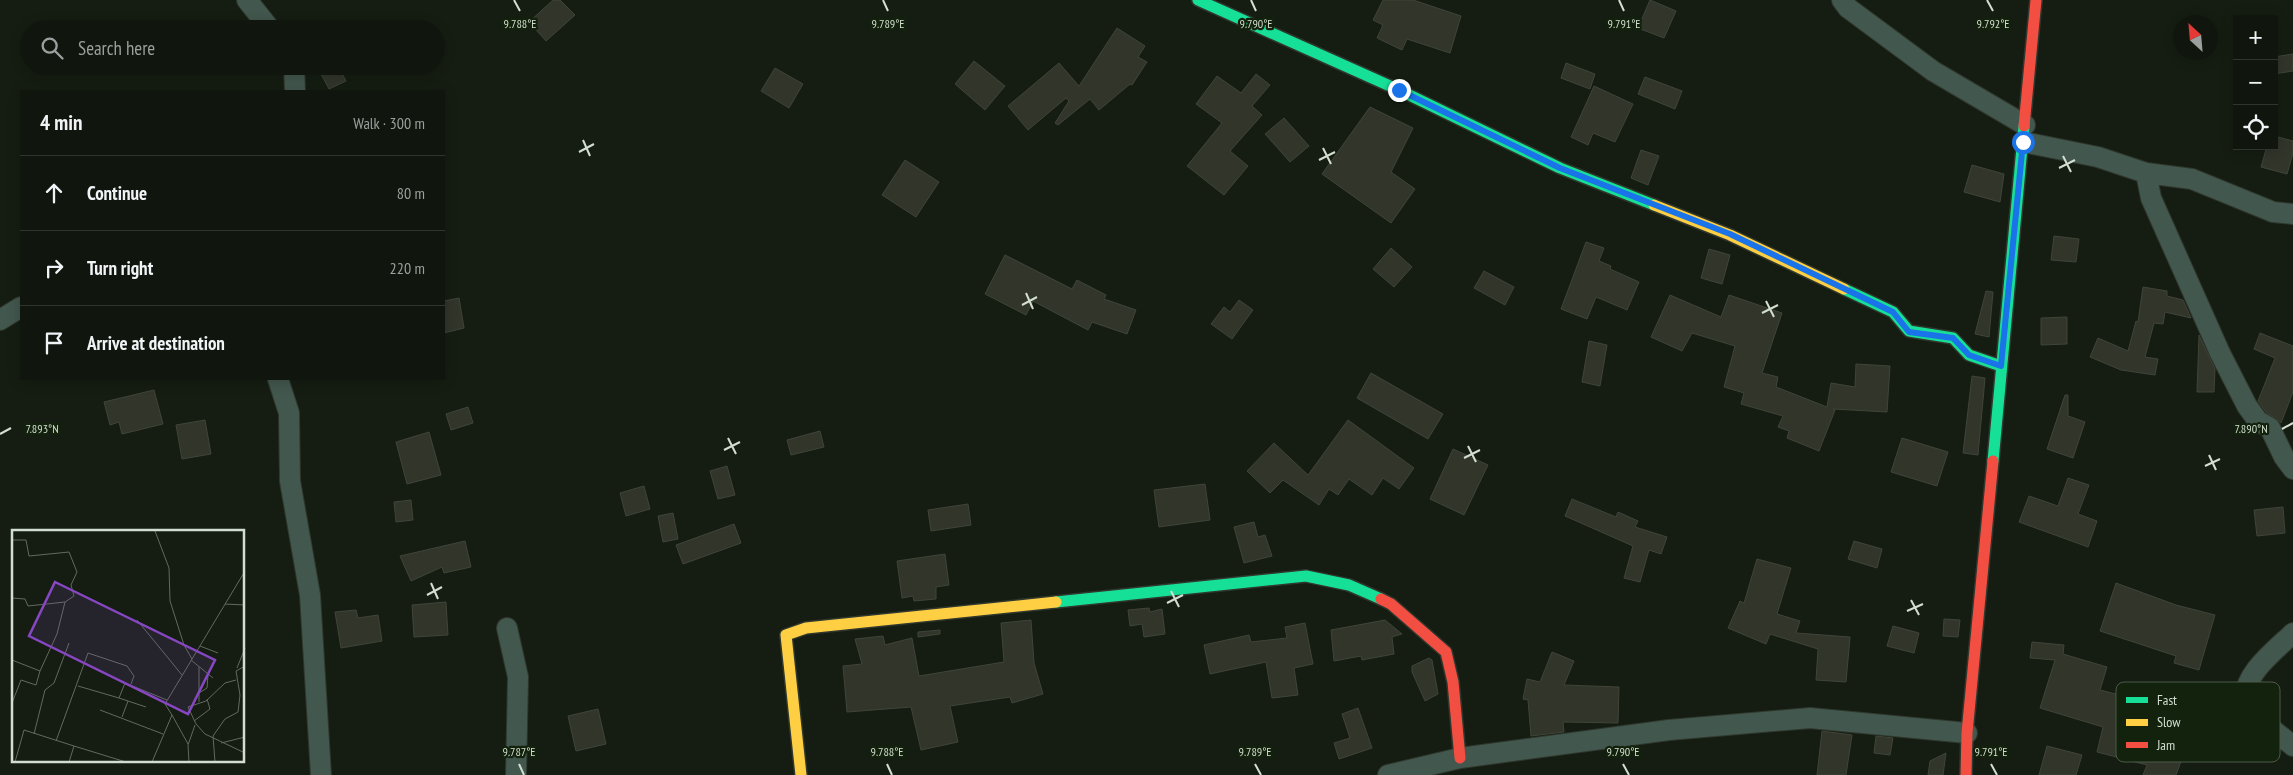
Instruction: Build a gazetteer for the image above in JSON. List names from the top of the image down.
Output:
{
  "legend": ["Fast", "Slow", "Jam"],
  "north": "top left",
  "page": {
    "map_buttons": ["+", "−"],
    "search": "Search here",
    "heading": ["4 min", "Walk · 300 m"],
    "list": [
      ["Continue", "80 m"],
      ["Turn right", "220 m"],
      "Arrive at destination"
    ]
  },
  "coordinates": [
    "9.788°E",
    "9.789°E",
    "9.790°E",
    "9.791°E",
    "9.792°E",
    "7.893°N",
    "7.890°N",
    "9.787°E"
  ]
}
